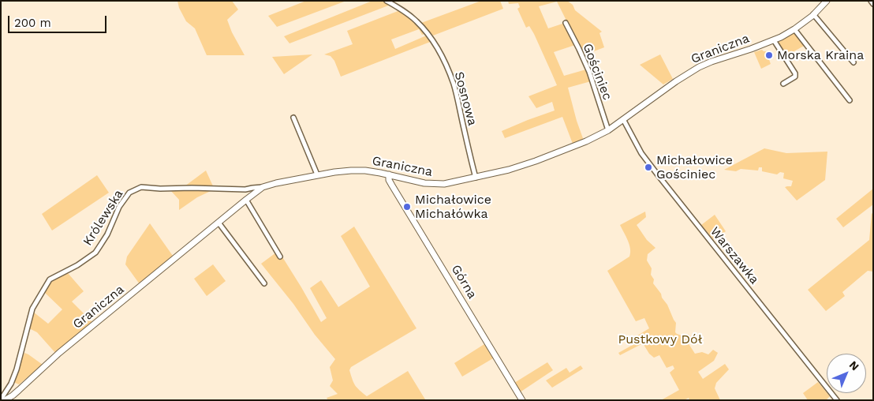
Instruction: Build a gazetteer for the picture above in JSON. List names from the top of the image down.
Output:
{
  "streets": {
    "street": [
      "Graniczna",
      "Gościniec",
      "Sosnowa",
      "Królewska",
      "Warszawka",
      "Górna"
    ]
  },
  "crossings": [
    ["Graniczna", "Gościniec"],
    ["Graniczna", "Sosnowa"],
    ["Graniczna", "Królewska"],
    ["Graniczna", "Warszawka"],
    ["Graniczna", "Górna"]
  ],
  "parks": ["Pustkowy Dół"],
  "places": ["Morska Kraina", "Michałowice Gościniec", "Michałowice Michałówka"],
  "scale_bar": "200 m",
  "north": "top right"
}
